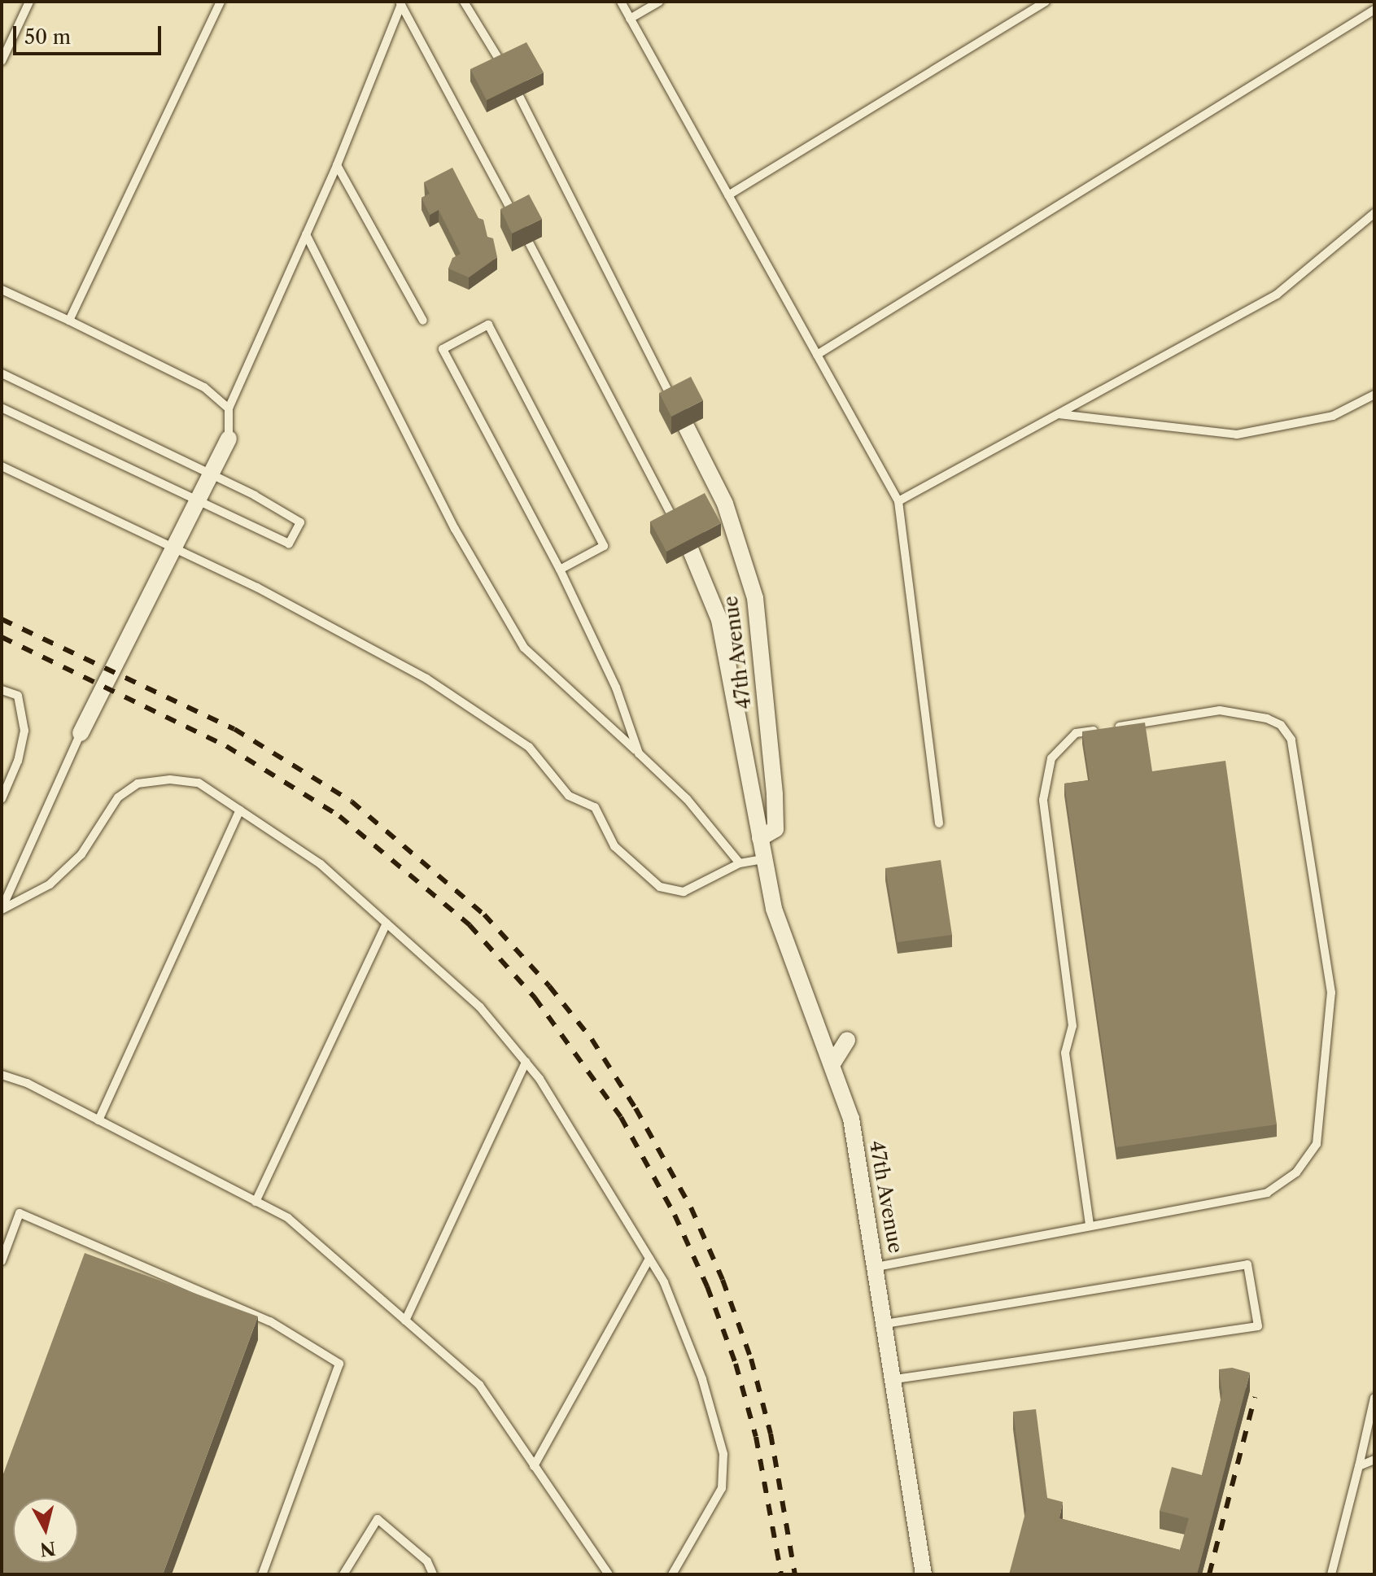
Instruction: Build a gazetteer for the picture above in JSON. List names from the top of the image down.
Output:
{
  "streets": {
    "street": ["47th Avenue"]
  },
  "scale_bar": "50 m",
  "north": "bottom"
}
